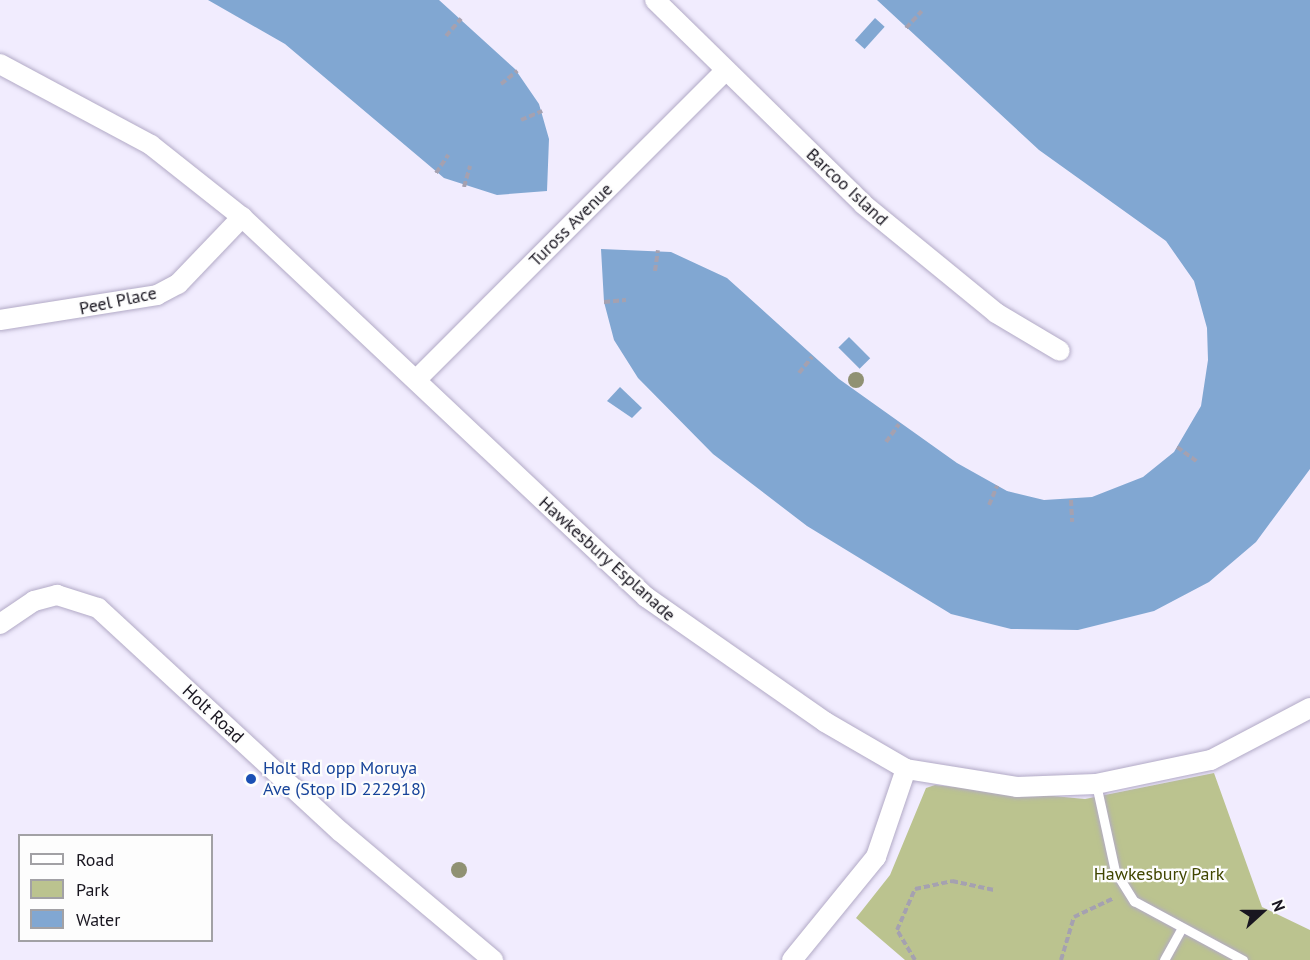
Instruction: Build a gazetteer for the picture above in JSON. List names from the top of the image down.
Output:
{
  "streets": {
    "street": [
      "Barcoo Island",
      "Tuross Avenue",
      "Peel Place",
      "Hawkesbury Esplanade",
      "Holt Road"
    ]
  },
  "crossings": [
    ["Barcoo Island", "Tuross Avenue"],
    ["Tuross Avenue", "Hawkesbury Esplanade"],
    ["Peel Place", "Hawkesbury Esplanade"]
  ],
  "parks": ["Hawkesbury Park"],
  "places": ["Holt Rd opp Moruya Ave (Stop ID 222918)"],
  "legend": ["Road", "Park", "Water"],
  "north": "right"
}
